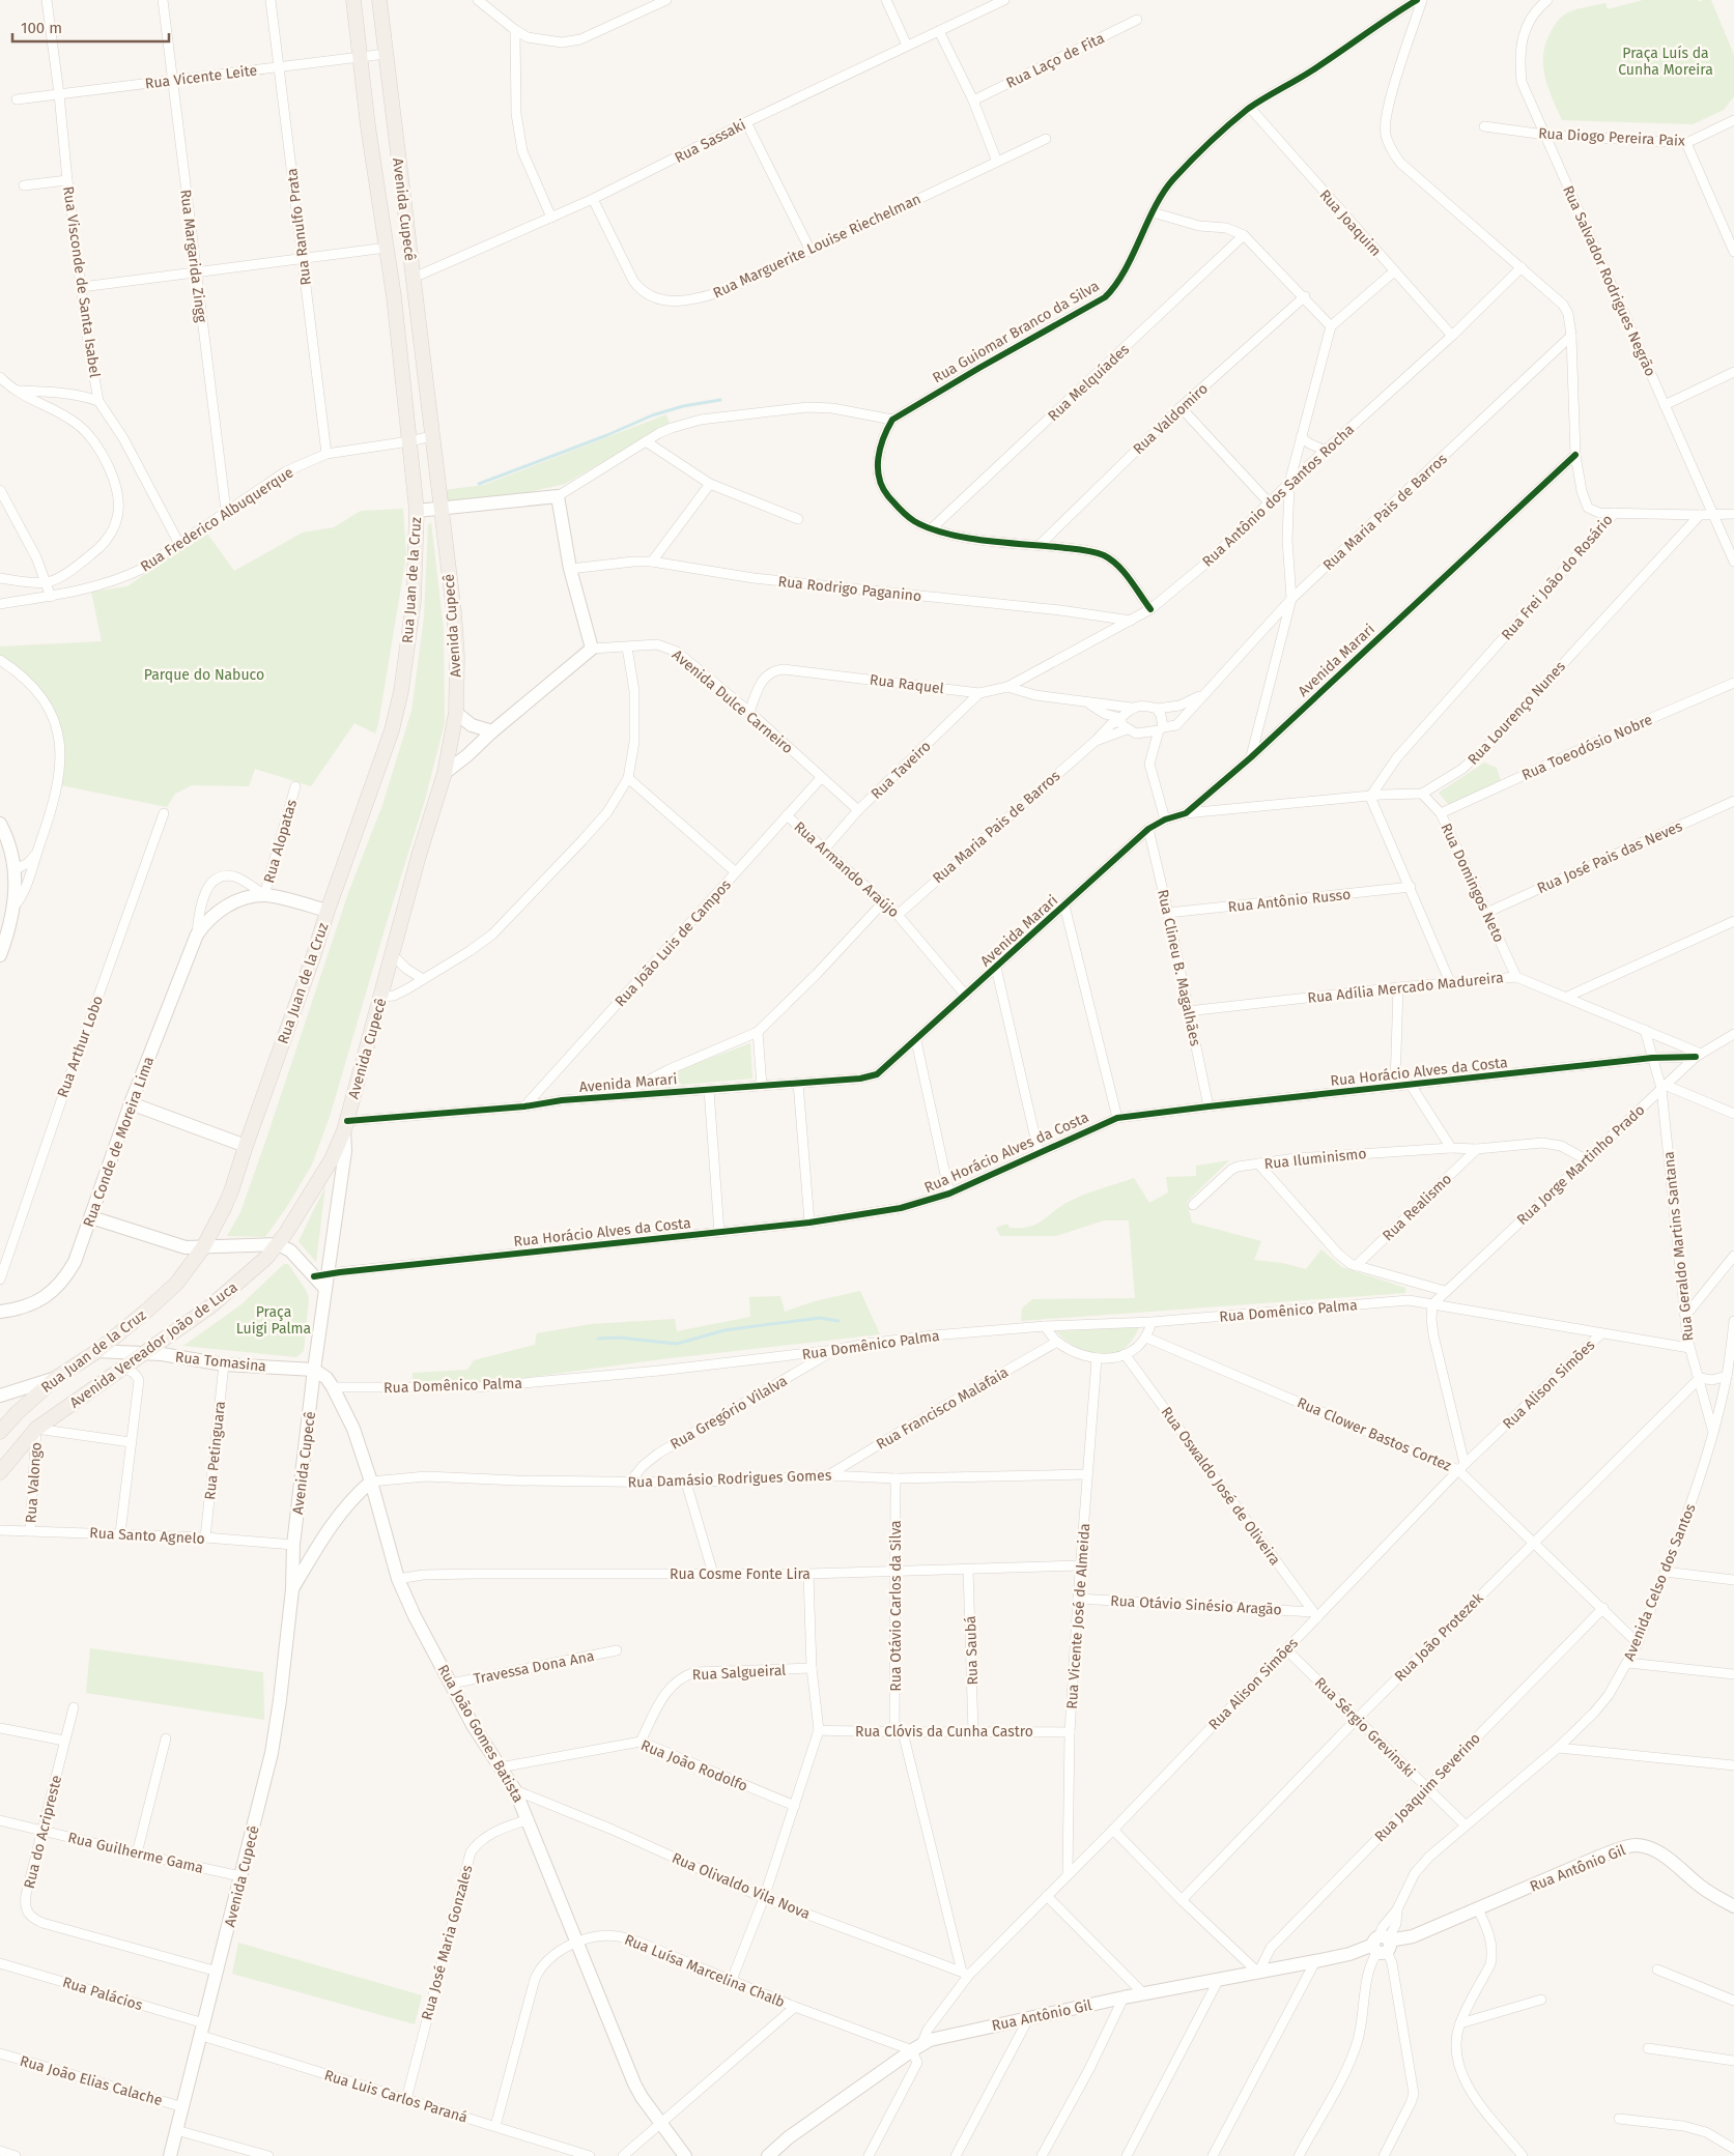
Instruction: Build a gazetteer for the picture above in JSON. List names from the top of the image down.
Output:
{
  "streets": {
    "main road": ["Avenida Cupecê", "Rua Juan de la Cruz", "Avenida Vereador João de Luca"],
    "street": [
      "Rua Laço de Fita",
      "Rua Vicente Leite",
      "Rua Diogo Pereira Paix",
      "Rua Sassaki",
      "Rua Joaquim",
      "Rua Ranulfo Prata",
      "Rua Marguerite Louise Riechelman",
      "Rua Margarida Zingg",
      "Rua Salvador Rodrigues Negrão",
      "Rua Visconde de Santa Isabel",
      "Rua Guiomar Branco da Silva",
      "Rua Melquíades",
      "Rua Valdomiro",
      "Rua Antônio dos Santos Rocha",
      "Rua Maria Pais de Barros",
      "Rua Frederico Albuquerque",
      "Rua Frei João do Rosário",
      "Rua Rodrigo Paganino",
      "Avenida Marari",
      "Rua Raquel",
      "Avenida Dulce Carneiro",
      "Rua Lourenço Nunes",
      "Rua Toeodósio Nobre",
      "Rua Taveiro",
      "Rua Alopatas",
      "Rua José Pais das Neves",
      "Rua Armando Araújo",
      "Rua Domingos Neto",
      "Rua Antônio Russo",
      "Rua João Luis de Campos",
      "Rua Clineu B. Magalhães",
      "Rua Adília Mercado Madureira",
      "Rua Arthur Lobo",
      "Rua Horácio Alves da Costa",
      "Rua Conde de Moreira Lima",
      "Rua Iluminismo",
      "Rua Jorge Martinho Prado",
      "Rua Realismo",
      "Rua Geraldo Martins Santana",
      "Rua Domênico Palma",
      "Rua Tomasina",
      "Rua Alison Simões",
      "Rua Francisco Malafaia",
      "Rua Gregório Vilalva",
      "Rua Clower Bastos Cortez",
      "Rua Petinguara",
      "Rua Damásio Rodrigues Gomes",
      "Rua Valongo",
      "Rua Oswaldo José de Oliveira",
      "Rua Santo Agnelo",
      "Rua Cosme Fonte Lira",
      "Avenida Celso dos Santos",
      "Rua Otávio Sinésio Aragão",
      "Rua Otávio Carlos da Silva",
      "Rua Vicente José de Almeida",
      "Rua João Protezek",
      "Rua Saubá",
      "Travessa Dona Ana",
      "Rua Salgueiral",
      "Rua Sérgio Grevinski",
      "Rua Clóvis da Cunha Castro",
      "Rua João Gomes Batista",
      "Rua João Rodolfo",
      "Rua Joaquim Severino",
      "Rua do Acripreste",
      "Rua Guilherme Gama",
      "Rua Antônio Gil",
      "Rua Olivaldo Vila Nova",
      "Rua José Maria Gonzales",
      "Rua Luísa Marcelina Chalb",
      "Rua Palácios",
      "Rua João Elias Calache",
      "Rua Luis Carlos Paraná"
    ]
  },
  "crossings": [
    ["Rua Vicente Leite", "Avenida Cupecê"],
    ["Rua Vicente Leite", "Rua Ranulfo Prata"],
    ["Rua Vicente Leite", "Rua Margarida Zingg"],
    ["Rua Vicente Leite", "Rua Visconde de Santa Isabel"],
    ["Rua Diogo Pereira Paix", "Rua Salvador Rodrigues Negrão"],
    ["Rua Sassaki", "Avenida Cupecê"],
    ["Rua Sassaki", "Rua Marguerite Louise Riechelman"],
    ["Avenida Cupecê", "Rua Frederico Albuquerque"],
    ["Avenida Cupecê", "Rua Juan de la Cruz"],
    ["Avenida Cupecê", "Avenida Marari"],
    ["Avenida Cupecê", "Rua Horácio Alves da Costa"],
    ["Avenida Cupecê", "Avenida Vereador João de Luca"],
    ["Avenida Cupecê", "Rua Tomasina"],
    ["Avenida Cupecê", "Rua Santo Agnelo"],
    ["Avenida Cupecê", "Rua do Acripreste"],
    ["Avenida Cupecê", "Rua Guilherme Gama"],
    ["Avenida Cupecê", "Rua Palácios"],
    ["Avenida Cupecê", "Rua João Elias Calache"],
    ["Avenida Cupecê", "Rua Luis Carlos Paraná"],
    ["Rua Joaquim", "Rua Guiomar Branco da Silva"],
    ["Rua Joaquim", "Rua Antônio dos Santos Rocha"],
    ["Rua Ranulfo Prata", "Rua Frederico Albuquerque"],
    ["Rua Margarida Zingg", "Rua Frederico Albuquerque"],
    ["Rua Visconde de Santa Isabel", "Rua Frederico Albuquerque"],
    ["Rua Antônio dos Santos Rocha", "Rua Frei João do Rosário"],
    ["Rua Antônio dos Santos Rocha", "Rua Rodrigo Paganino"],
    ["Rua Antônio dos Santos Rocha", "Rua Raquel"],
    ["Rua Maria Pais de Barros", "Rua Frei João do Rosário"],
    ["Rua Maria Pais de Barros", "Rua Raquel"],
    ["Rua Maria Pais de Barros", "Rua Armando Araújo"],
    ["Rua Frederico Albuquerque", "Rua Juan de la Cruz"],
    ["Rua Frei João do Rosário", "Avenida Marari"],
    ["Rua Frei João do Rosário", "Rua Lourenço Nunes"],
    ["Rua Juan de la Cruz", "Rua Conde de Moreira Lima"],
    ["Rua Juan de la Cruz", "Rua Tomasina"],
    ["Avenida Marari", "Rua Lourenço Nunes"],
    ["Avenida Marari", "Rua Armando Araújo"],
    ["Avenida Marari", "Rua João Luis de Campos"],
    ["Avenida Marari", "Rua Clineu B. Magalhães"],
    ["Avenida Marari", "Avenida Vereador João de Luca"],
    ["Rua Raquel", "Avenida Dulce Carneiro"],
    ["Rua Raquel", "Rua Taveiro"],
    ["Avenida Dulce Carneiro", "Rua Taveiro"],
    ["Avenida Dulce Carneiro", "Rua João Luis de Campos"],
    ["Rua Lourenço Nunes", "Rua Domingos Neto"],
    ["Rua Toeodósio Nobre", "Rua Domingos Neto"],
    ["Rua Taveiro", "Rua Armando Araújo"],
    ["Rua Alopatas", "Rua Conde de Moreira Lima"],
    ["Rua José Pais das Neves", "Rua Domingos Neto"],
    ["Rua Armando Araújo", "Rua João Luis de Campos"],
    ["Rua Domingos Neto", "Rua Adília Mercado Madureira"],
    ["Rua Antônio Russo", "Rua Clineu B. Magalhães"],
    ["Rua Clineu B. Magalhães", "Rua Adília Mercado Madureira"],
    ["Rua Clineu B. Magalhães", "Rua Horácio Alves da Costa"],
    ["Rua Adília Mercado Madureira", "Rua Horácio Alves da Costa"],
    ["Rua Adília Mercado Madureira", "Rua Jorge Martinho Prado"],
    ["Rua Adília Mercado Madureira", "Rua Geraldo Martins Santana"],
    ["Rua Horácio Alves da Costa", "Rua Jorge Martinho Prado"],
    ["Rua Horácio Alves da Costa", "Rua Geraldo Martins Santana"],
    ["Rua Iluminismo", "Rua Jorge Martinho Prado"],
    ["Rua Iluminismo", "Rua Realismo"],
    ["Rua Jorge Martinho Prado", "Rua Geraldo Martins Santana"],
    ["Rua Jorge Martinho Prado", "Rua Domênico Palma"],
    ["Rua Geraldo Martins Santana", "Rua Domênico Palma"],
    ["Rua Geraldo Martins Santana", "Avenida Celso dos Santos"],
    ["Rua Geraldo Martins Santana", "Rua João Protezek"],
    ["Rua Domênico Palma", "Rua Alison Simões"],
    ["Rua Domênico Palma", "Rua Gregório Vilalva"],
    ["Rua Domênico Palma", "Rua João Gomes Batista"],
    ["Avenida Vereador João de Luca", "Rua Tomasina"],
    ["Avenida Vereador João de Luca", "Rua Valongo"],
    ["Rua Tomasina", "Rua Petinguara"],
    ["Rua Alison Simões", "Rua Clower Bastos Cortez"],
    ["Rua Alison Simões", "Rua Oswaldo José de Oliveira"],
    ["Rua Alison Simões", "Rua Otávio Sinésio Aragão"],
    ["Rua Alison Simões", "Rua Otávio Carlos da Silva"],
    ["Rua Alison Simões", "Rua Vicente José de Almeida"],
    ["Rua Alison Simões", "Rua Sérgio Grevinski"],
    ["Rua Alison Simões", "Rua Antônio Gil"],
    ["Rua Alison Simões", "Rua Olivaldo Vila Nova"],
    ["Rua Alison Simões", "Rua Luísa Marcelina Chalb"],
    ["Rua Francisco Malafaia", "Rua Damásio Rodrigues Gomes"],
    ["Rua Gregório Vilalva", "Rua Damásio Rodrigues Gomes"],
    ["Rua Clower Bastos Cortez", "Avenida Celso dos Santos"],
    ["Rua Clower Bastos Cortez", "Rua João Protezek"],
    ["Rua Clower Bastos Cortez", "Rua Joaquim Severino"],
    ["Rua Petinguara", "Rua Santo Agnelo"],
    ["Rua Damásio Rodrigues Gomes", "Rua Otávio Carlos da Silva"],
    ["Rua Damásio Rodrigues Gomes", "Rua Vicente José de Almeida"],
    ["Rua Damásio Rodrigues Gomes", "Rua João Gomes Batista"],
    ["Rua Valongo", "Rua Santo Agnelo"],
    ["Rua Oswaldo José de Oliveira", "Rua Otávio Sinésio Aragão"],
    ["Rua Cosme Fonte Lira", "Rua Otávio Carlos da Silva"],
    ["Rua Cosme Fonte Lira", "Rua Vicente José de Almeida"],
    ["Rua Cosme Fonte Lira", "Rua Saubá"],
    ["Rua Cosme Fonte Lira", "Rua João Gomes Batista"],
    ["Avenida Celso dos Santos", "Rua Sérgio Grevinski"],
    ["Avenida Celso dos Santos", "Rua Antônio Gil"],
    ["Rua Otávio Sinésio Aragão", "Rua Vicente José de Almeida"],
    ["Rua Otávio Carlos da Silva", "Rua Clóvis da Cunha Castro"],
    ["Rua Otávio Carlos da Silva", "Rua Olivaldo Vila Nova"],
    ["Rua Vicente José de Almeida", "Rua Clóvis da Cunha Castro"],
    ["Rua João Protezek", "Rua Sérgio Grevinski"],
    ["Rua Saubá", "Rua Clóvis da Cunha Castro"],
    ["Travessa Dona Ana", "Rua João Gomes Batista"],
    ["Rua Salgueiral", "Rua João Rodolfo"],
    ["Rua Sérgio Grevinski", "Rua Joaquim Severino"],
    ["Rua João Gomes Batista", "Rua João Rodolfo"],
    ["Rua João Gomes Batista", "Rua Olivaldo Vila Nova"],
    ["Rua João Gomes Batista", "Rua José Maria Gonzales"],
    ["Rua João Gomes Batista", "Rua Luísa Marcelina Chalb"],
    ["Rua Joaquim Severino", "Rua Antônio Gil"],
    ["Rua do Acripreste", "Rua Guilherme Gama"],
    ["Rua Antônio Gil", "Rua Luísa Marcelina Chalb"],
    ["Rua José Maria Gonzales", "Rua Luis Carlos Paraná"],
    ["Rua Luísa Marcelina Chalb", "Rua Luis Carlos Paraná"],
    ["Rua Palácios", "Rua Luis Carlos Paraná"]
  ],
  "parks": ["Praça Luís da Cunha Moreira", "Parque do Nabuco", "Praça Luigi Palma"],
  "scale_bar": "100 m"
}
